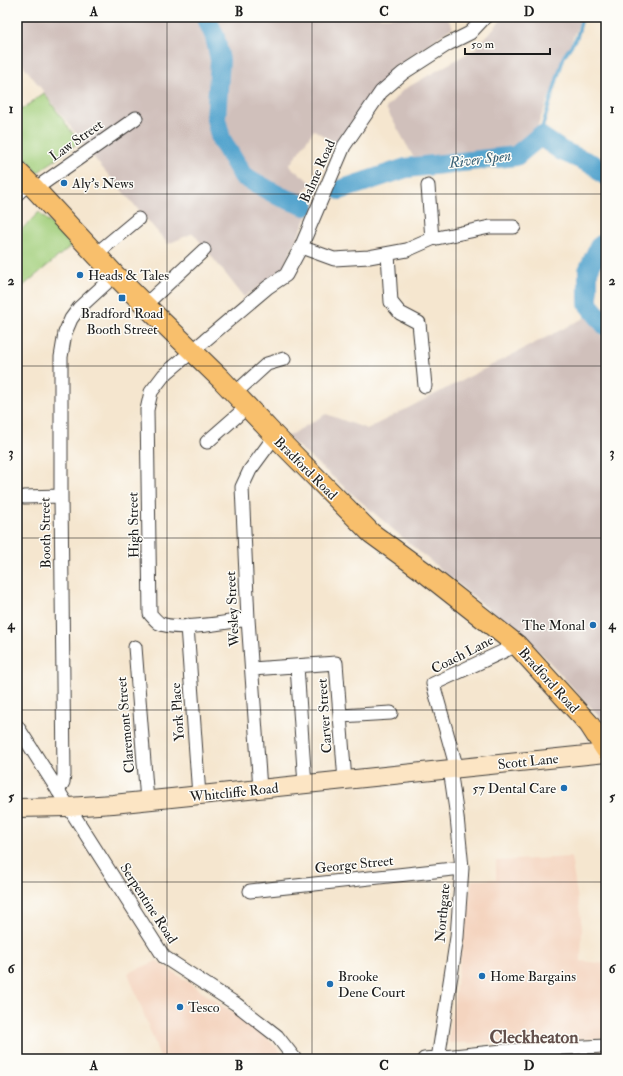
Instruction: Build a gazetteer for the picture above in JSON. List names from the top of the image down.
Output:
{
  "streets": {
    "main road": ["Bradford Road", "Scott Lane", "Whitcliffe Road"],
    "street": [
      "Law Street",
      "Balme Road",
      "High Street",
      "Booth Street",
      "Wesley Street",
      "Coach Lane",
      "York Place",
      "Carver Street",
      "Claremont Street",
      "George Street",
      "Serpentine Road",
      "Northgate"
    ]
  },
  "crossings": [
    ["Law Street", "Bradford Road"],
    ["Balme Road", "Bradford Road"],
    ["Balme Road", "High Street"],
    ["Bradford Road", "High Street"],
    ["Bradford Road", "Booth Street"],
    ["Bradford Road", "Wesley Street"],
    ["Bradford Road", "Coach Lane"],
    ["Bradford Road", "Scott Lane"],
    ["High Street", "Wesley Street"],
    ["High Street", "York Place"],
    ["Wesley Street", "Carver Street"],
    ["Wesley Street", "Whitcliffe Road"],
    ["Coach Lane", "Scott Lane"],
    ["Coach Lane", "Whitcliffe Road"],
    ["Coach Lane", "Northgate"],
    ["York Place", "Whitcliffe Road"],
    ["Carver Street", "Whitcliffe Road"],
    ["Claremont Street", "Whitcliffe Road"],
    ["Scott Lane", "Whitcliffe Road"],
    ["Scott Lane", "Northgate"],
    ["Whitcliffe Road", "Serpentine Road"],
    ["Whitcliffe Road", "Northgate"],
    ["George Street", "Northgate"]
  ],
  "districts": ["Cleckheaton"],
  "water": ["River Spen"],
  "places": {
    "other": [
      "Aly's News",
      "Heads & Tales",
      "The Monal",
      "57 Dental Care",
      "Home Bargains",
      "Brooke Dene Court",
      "Tesco"
    ],
    "transit": ["Bradford Road Booth Street"]
  },
  "scale_bar": "50 m",
  "grid": {
    "columns": [
      "A",
      "B",
      "C",
      "D"
    ],
    "rows": [
      "1",
      "2",
      "3",
      "4",
      "5",
      "6"
    ]
  }
}
